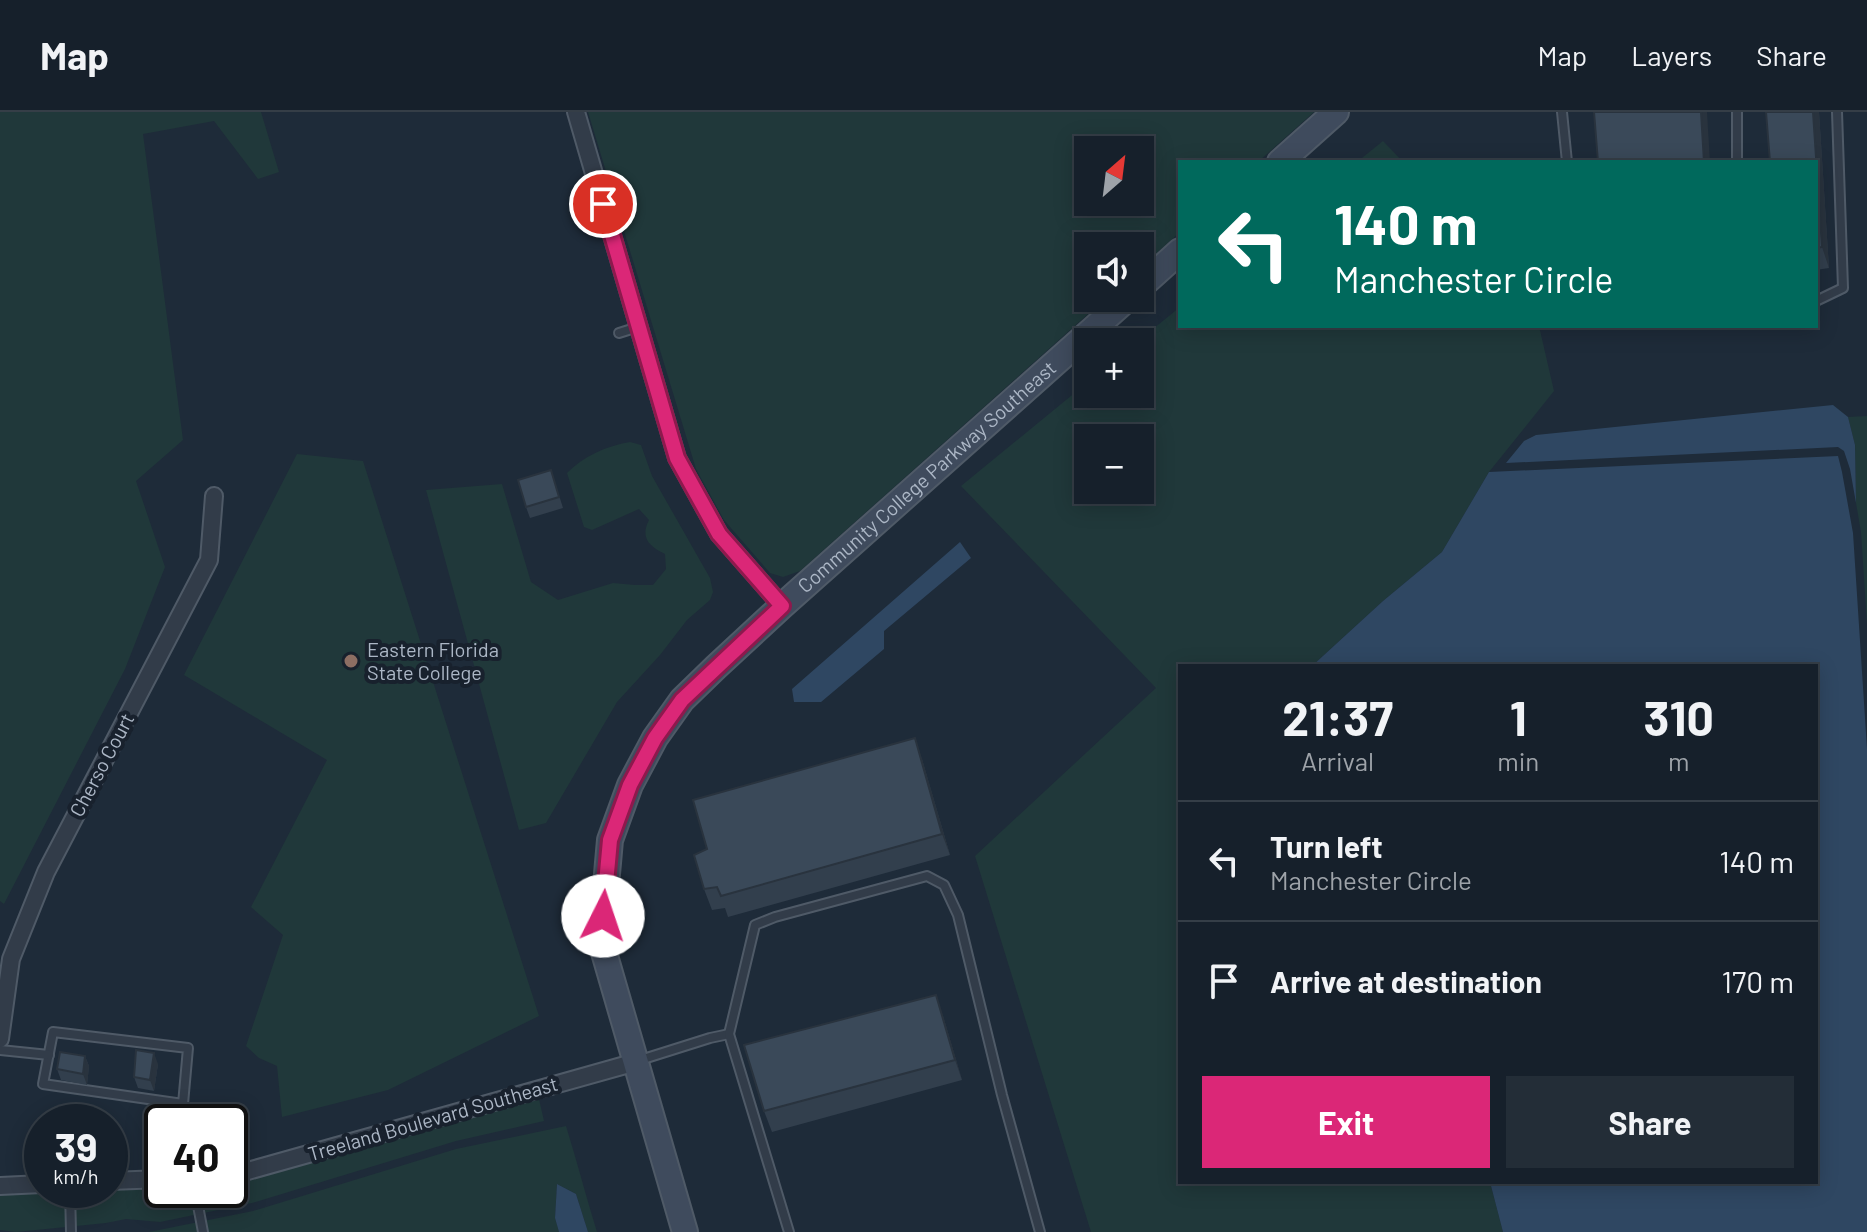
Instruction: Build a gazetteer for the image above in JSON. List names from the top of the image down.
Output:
{
  "streets": {
    "street": ["Community College Parkway Southeast", "Cherso Court", "Treeland Boulevard Southeast"]
  },
  "crossings": [
    ["Community College Parkway Southeast", "Treeland Boulevard Southeast"]
  ],
  "places": ["Eastern Florida State College"],
  "north": "top right",
  "page": {
    "header": "Map",
    "nav": ["Map", "Layers", "Share"],
    "map_buttons": ["+", "−"],
    "turn": ["140 m", "Manchester Circle"],
    "eta": [
      "21:37",
      "Arrival",
      "1",
      "min",
      "310",
      "m"
    ],
    "list": [
      {
        "name": "Turn left",
        "note": "Manchester Circle",
        "value": "140 m"
      },
      {
        "name": "Arrive at destination",
        "value": "170 m"
      }
    ],
    "buttons": ["Exit", "Share"],
    "speed": "39 km/h",
    "limit": "40"
  }
}
